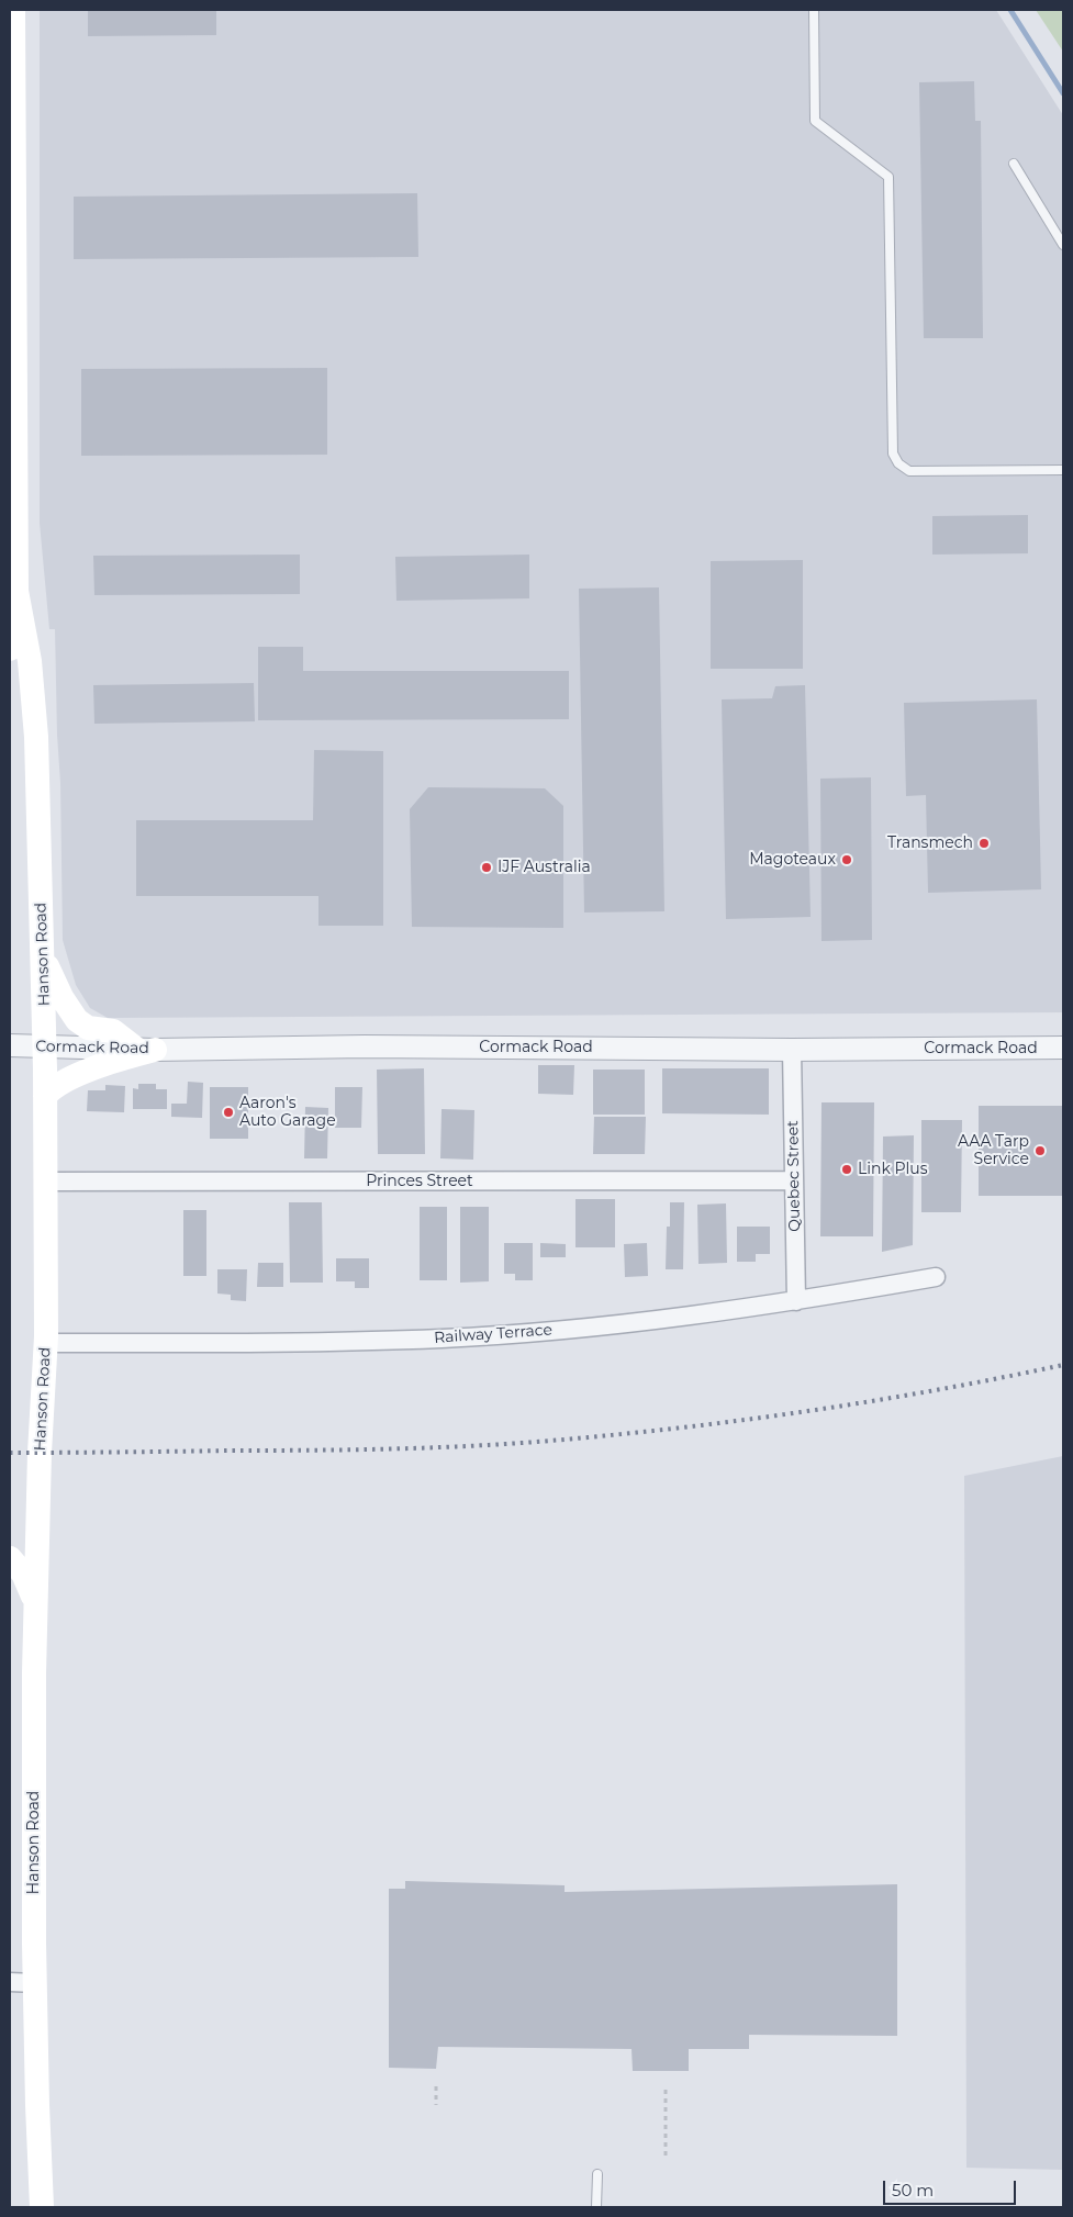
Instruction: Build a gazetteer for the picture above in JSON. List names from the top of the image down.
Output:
{
  "streets": {
    "main road": ["Hanson Road"],
    "street": [
      "Cormack Road",
      "Quebec Street",
      "Princes Street",
      "Railway Terrace"
    ]
  },
  "crossings": [
    ["Hanson Road", "Cormack Road"],
    ["Hanson Road", "Princes Street"],
    ["Hanson Road", "Railway Terrace"],
    ["Cormack Road", "Quebec Street"],
    ["Quebec Street", "Princes Street"],
    ["Quebec Street", "Railway Terrace"]
  ],
  "places": [
    "Transmech",
    "Magoteaux",
    "IJF Australia",
    "Aaron's Auto Garage",
    "AAA Tarp Service",
    "Link Plus"
  ],
  "scale_bar": "50 m"
}
